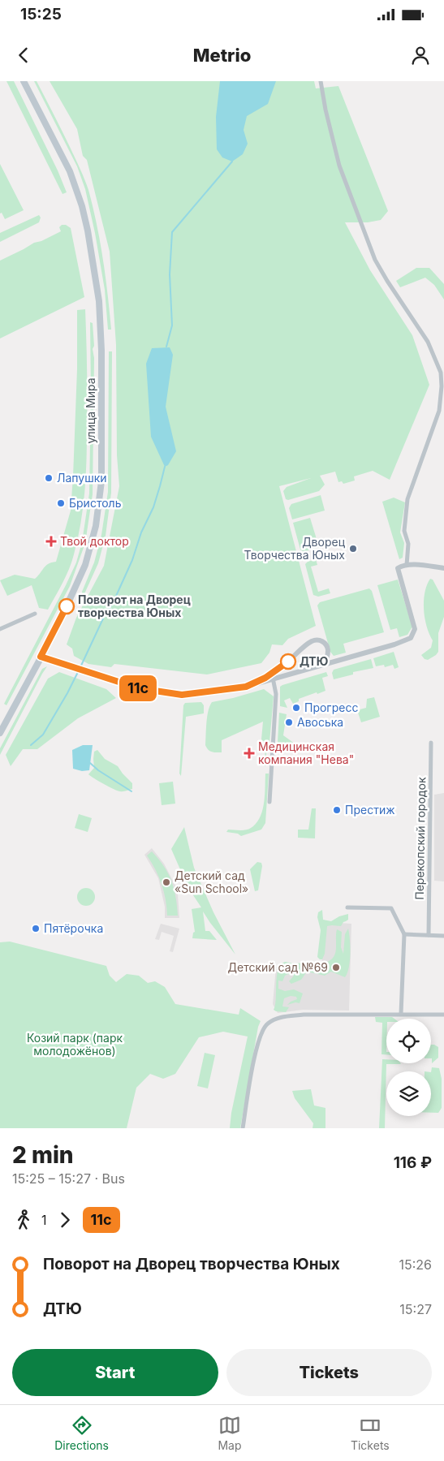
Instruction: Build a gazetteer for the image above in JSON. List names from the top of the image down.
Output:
{
  "streets": {
    "main road": ["улица Мира"],
    "street": ["Перекопский городок"]
  },
  "parks": ["Козий парк (парк молодожёнов)"],
  "places": {
    "other": [
      "Лапушки",
      "Бристоль",
      "Дворец Творчества Юных",
      "Поворот на Дворец творчества Юных",
      "ДТЮ",
      "Прогресс",
      "Авоська",
      "Престиж",
      "Детский сад «Sun School»",
      "Пятёрочка",
      "Детский сад №69"
    ],
    "health": ["Твой доктор", "Медицинская компания \"Нева\""]
  },
  "lines": ["bus line 11с"],
  "page": {
    "status": "15:25",
    "header": "Metrio",
    "on_map": "11с",
    "heading": ["2 min", "15:25 – 15:27 · Bus", "116 ₽"],
    "legs": ["1", "11с"],
    "list": [
      {
        "name": "Поворот на Дворец творчества Юных",
        "value": "15:26"
      },
      {
        "name": "ДТЮ",
        "value": "15:27"
      }
    ],
    "buttons": ["Start", "Tickets"],
    "tabs": ["Directions", "Map", "Tickets"]
  }
}
